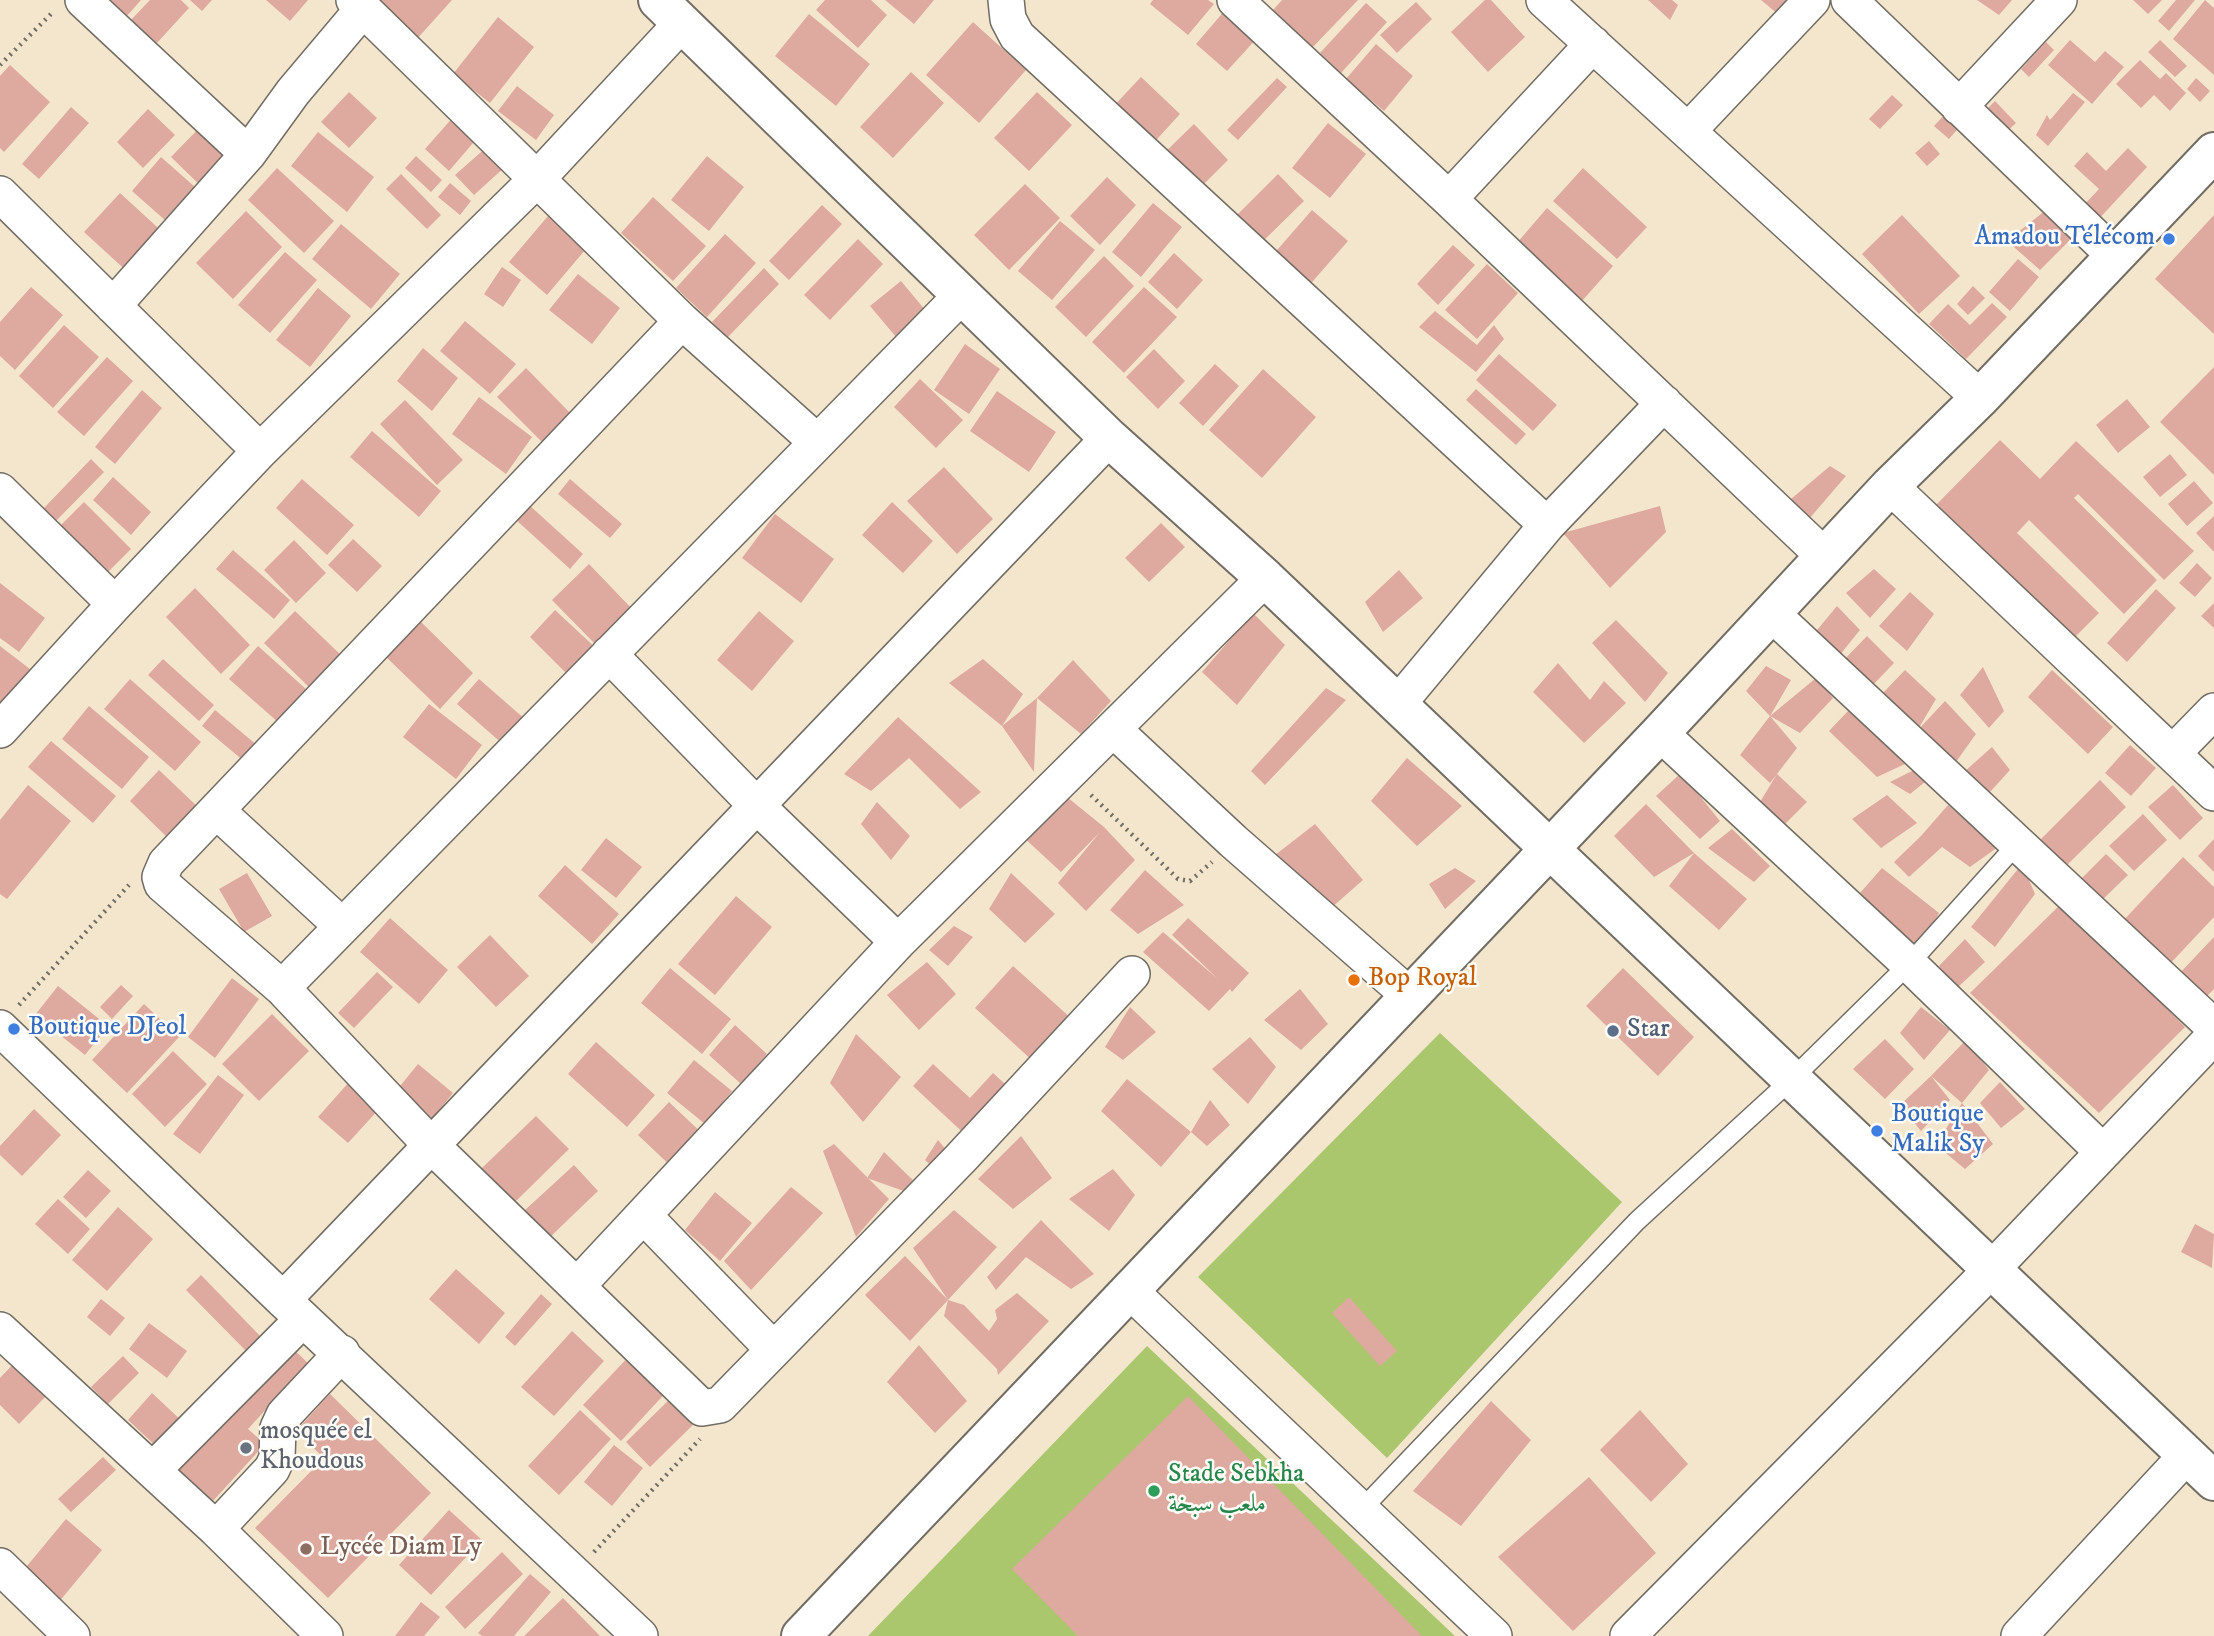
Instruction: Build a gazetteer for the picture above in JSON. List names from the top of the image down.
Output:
{
  "places": [
    "Amadou Télécom",
    "Bop Royal",
    "Boutique DJeol",
    "Star",
    "Boutique Malik Sy",
    "mosquée el Khoudous",
    "Stade Sebkha ملعب سبخة",
    "Lycée Diam Ly"
  ]
}
